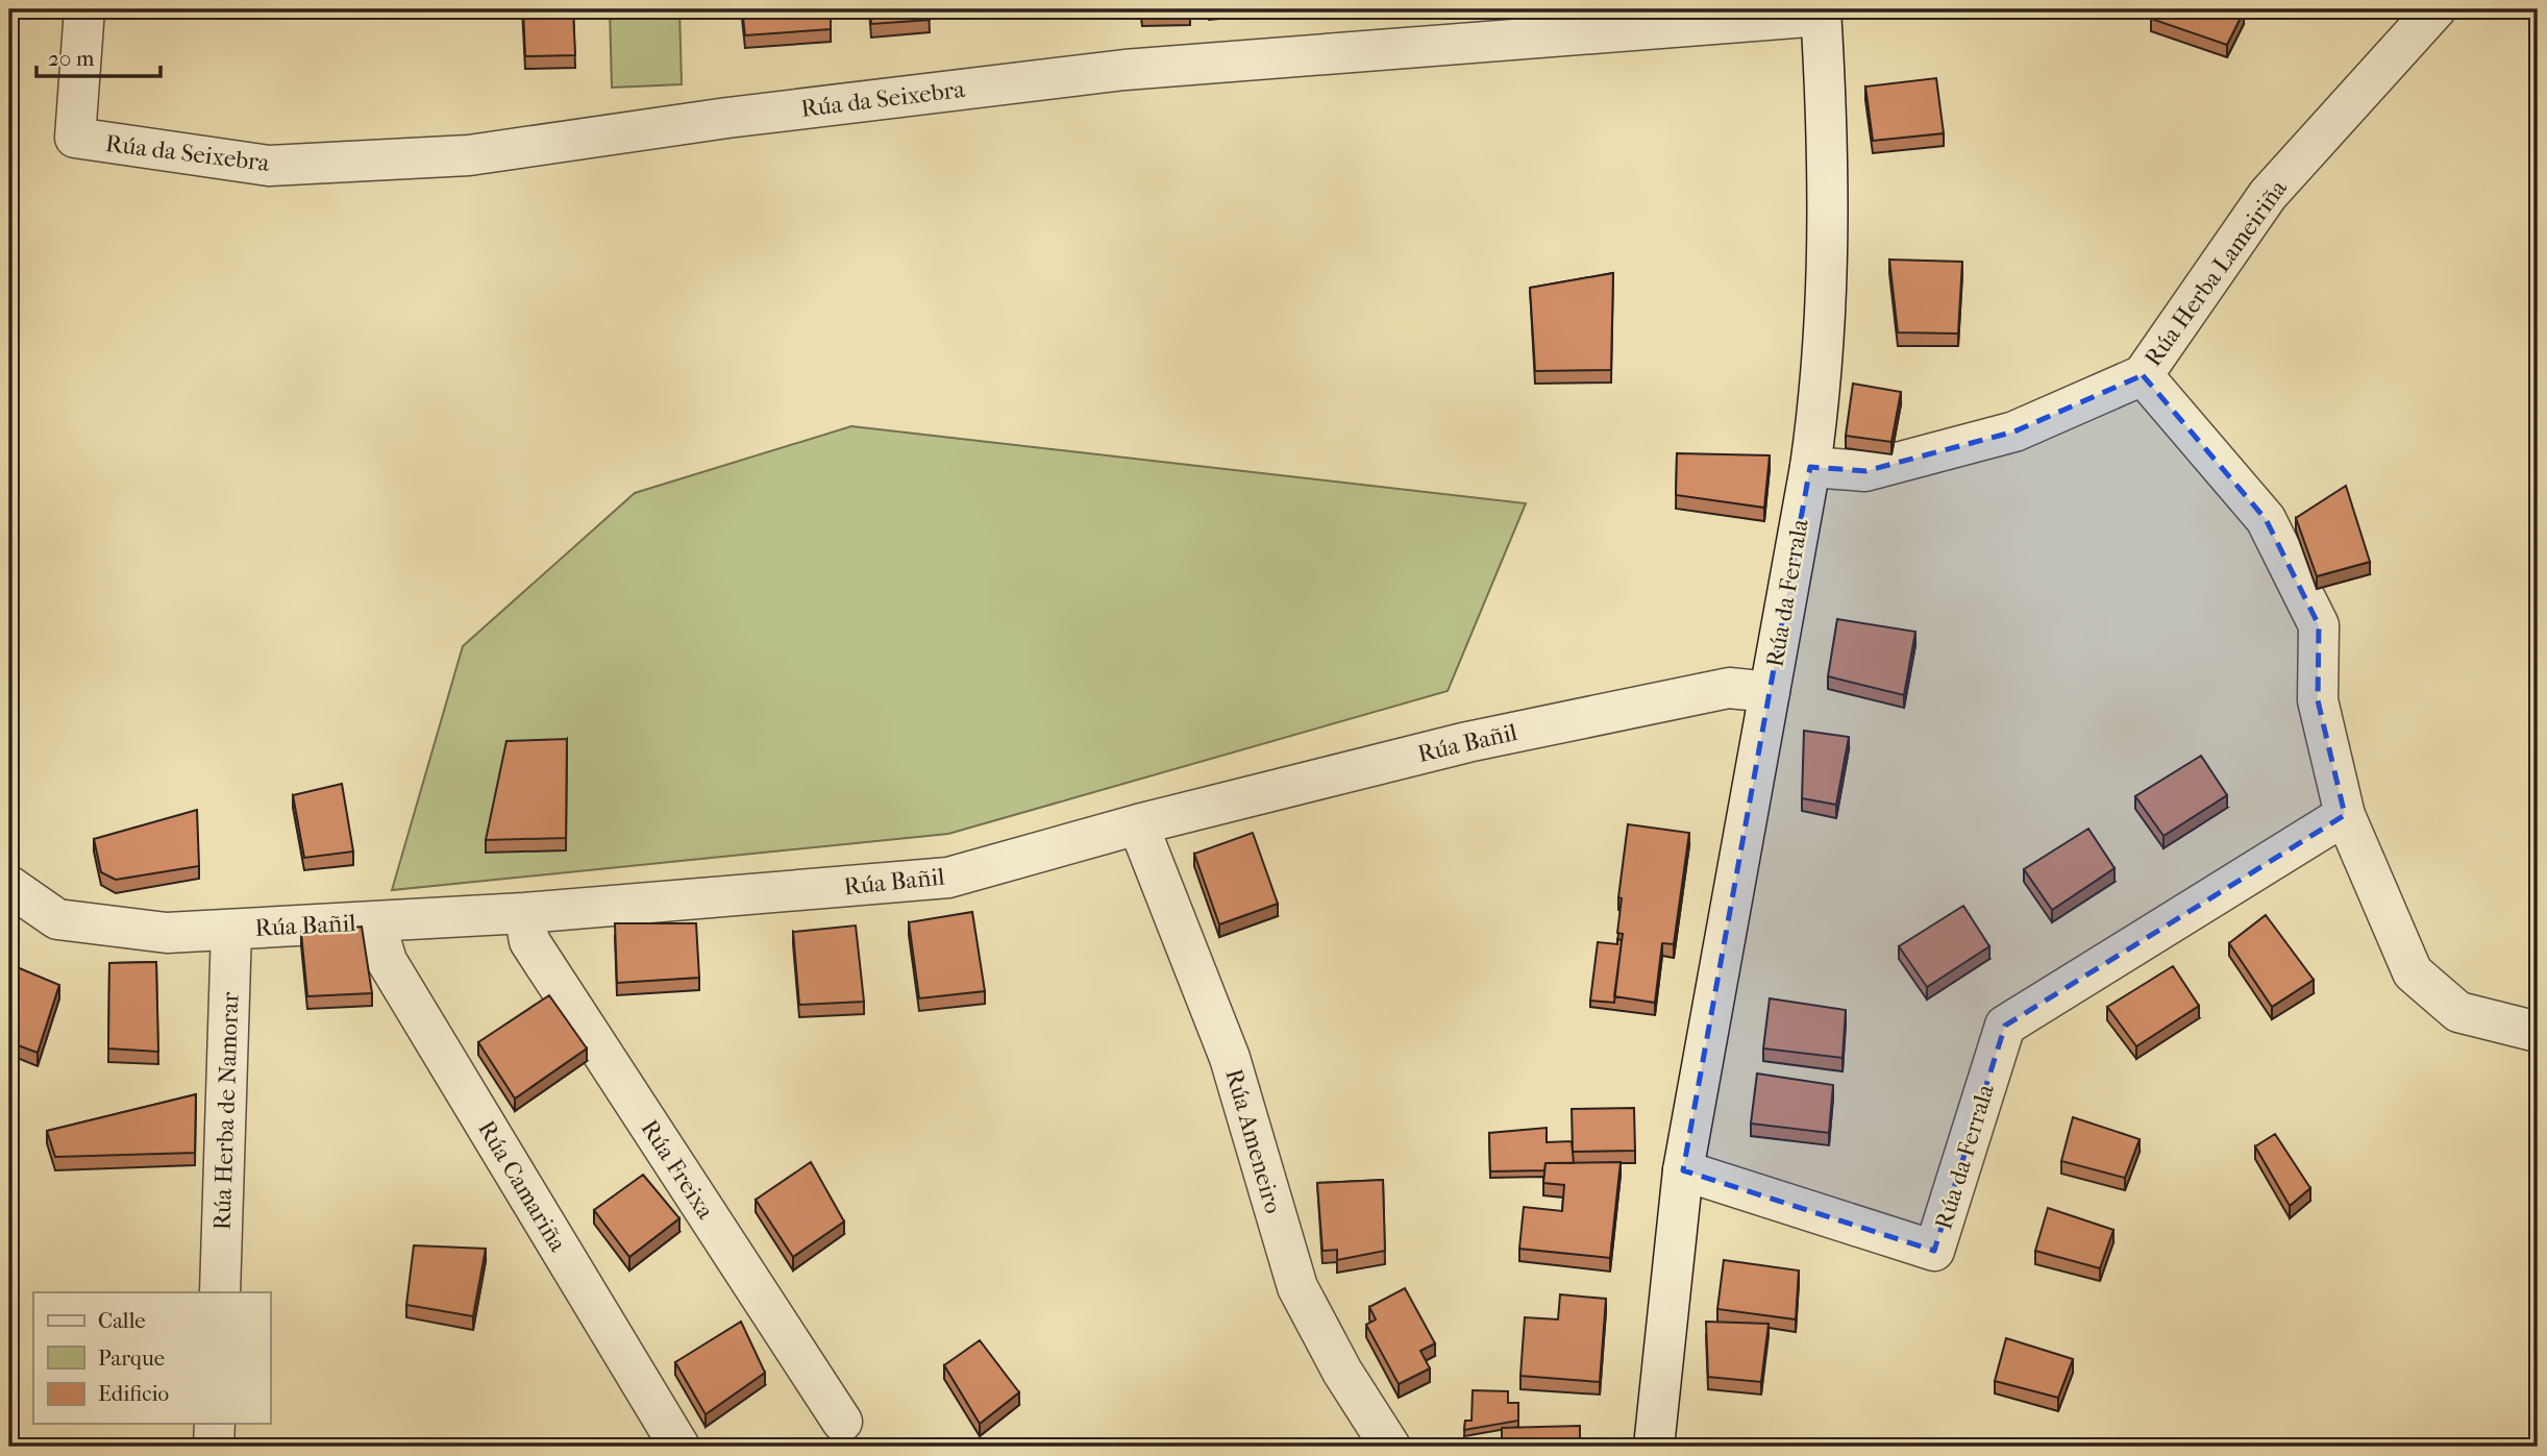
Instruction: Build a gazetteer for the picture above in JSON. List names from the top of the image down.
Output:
{
  "streets": {
    "street": [
      "Rúa da Seixebra",
      "Rúa Herba Lameiriña",
      "Rúa da Ferrala",
      "Rúa Bañil",
      "Rúa Herba de Namorar",
      "Rúa Ameneiro",
      "Rúa Freixa",
      "Rúa Camariña"
    ]
  },
  "crossings": [
    ["Rúa da Seixebra", "Rúa da Ferrala"],
    ["Rúa Herba Lameiriña", "Rúa da Ferrala"],
    ["Rúa da Ferrala", "Rúa Bañil"],
    ["Rúa Bañil", "Rúa Herba de Namorar"],
    ["Rúa Bañil", "Rúa Ameneiro"],
    ["Rúa Bañil", "Rúa Freixa"],
    ["Rúa Bañil", "Rúa Camariña"]
  ],
  "legend": ["Calle", "Parque", "Edificio"],
  "scale_bar": "20 m"
}
